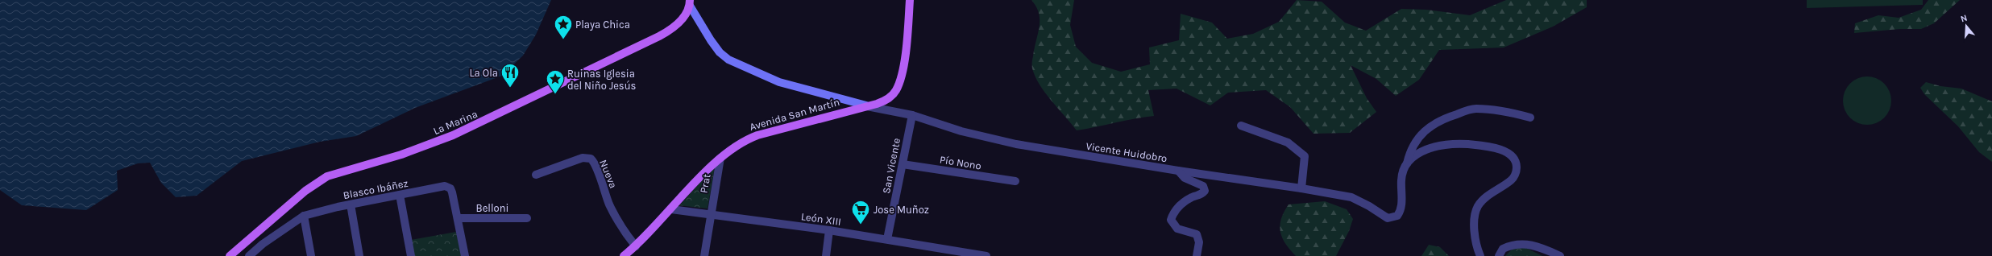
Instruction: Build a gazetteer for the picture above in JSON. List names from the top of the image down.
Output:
{
  "streets": {
    "main road": ["Avenida San Martín", "La Marina"],
    "street": [
      "Vicente Huidobro",
      "Pío Nono",
      "San Vicente",
      "Nueva",
      "Prat",
      "Blasco Ibáñez",
      "Belloni",
      "León XIII"
    ]
  },
  "crossings": [
    ["Avenida San Martín", "Vicente Huidobro"],
    ["Avenida San Martín", "Nueva"],
    ["Avenida San Martín", "Prat"],
    ["Avenida San Martín", "León XIII"],
    ["La Marina", "Vicente Huidobro"],
    ["Vicente Huidobro", "San Vicente"],
    ["Pío Nono", "San Vicente"],
    ["San Vicente", "León XIII"],
    ["Prat", "León XIII"],
    ["Blasco Ibáñez", "Belloni"]
  ],
  "places": {
    "place": ["Playa Chica", "Ruinas Iglesia del Niño Jesús"],
    "restaurant": ["La Ola"],
    "supermarket": ["Jose Muñoz"]
  },
  "north": "top"
}
